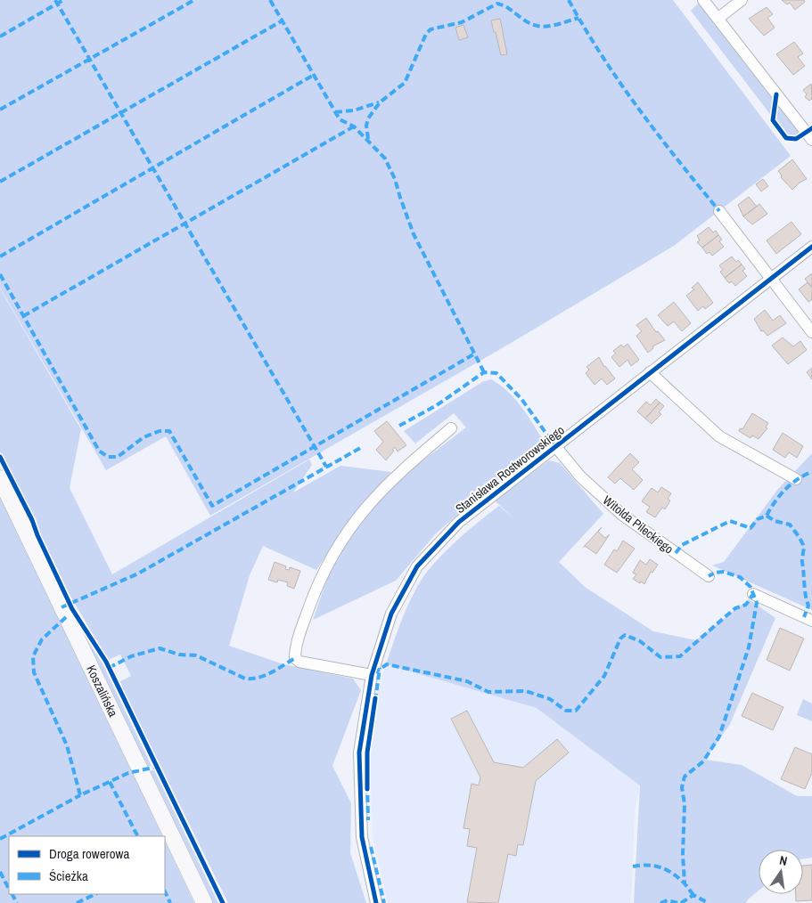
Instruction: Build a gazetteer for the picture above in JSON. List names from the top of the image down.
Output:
{
  "streets": {
    "street": ["Stanisława Rostworowskiego", "Witolda Pileckiego", "Koszalińska"]
  },
  "crossings": [
    ["Stanisława Rostworowskiego", "Witolda Pileckiego"]
  ],
  "legend": ["Droga rowerowa", "Ścieżka"],
  "north": "top"
}
